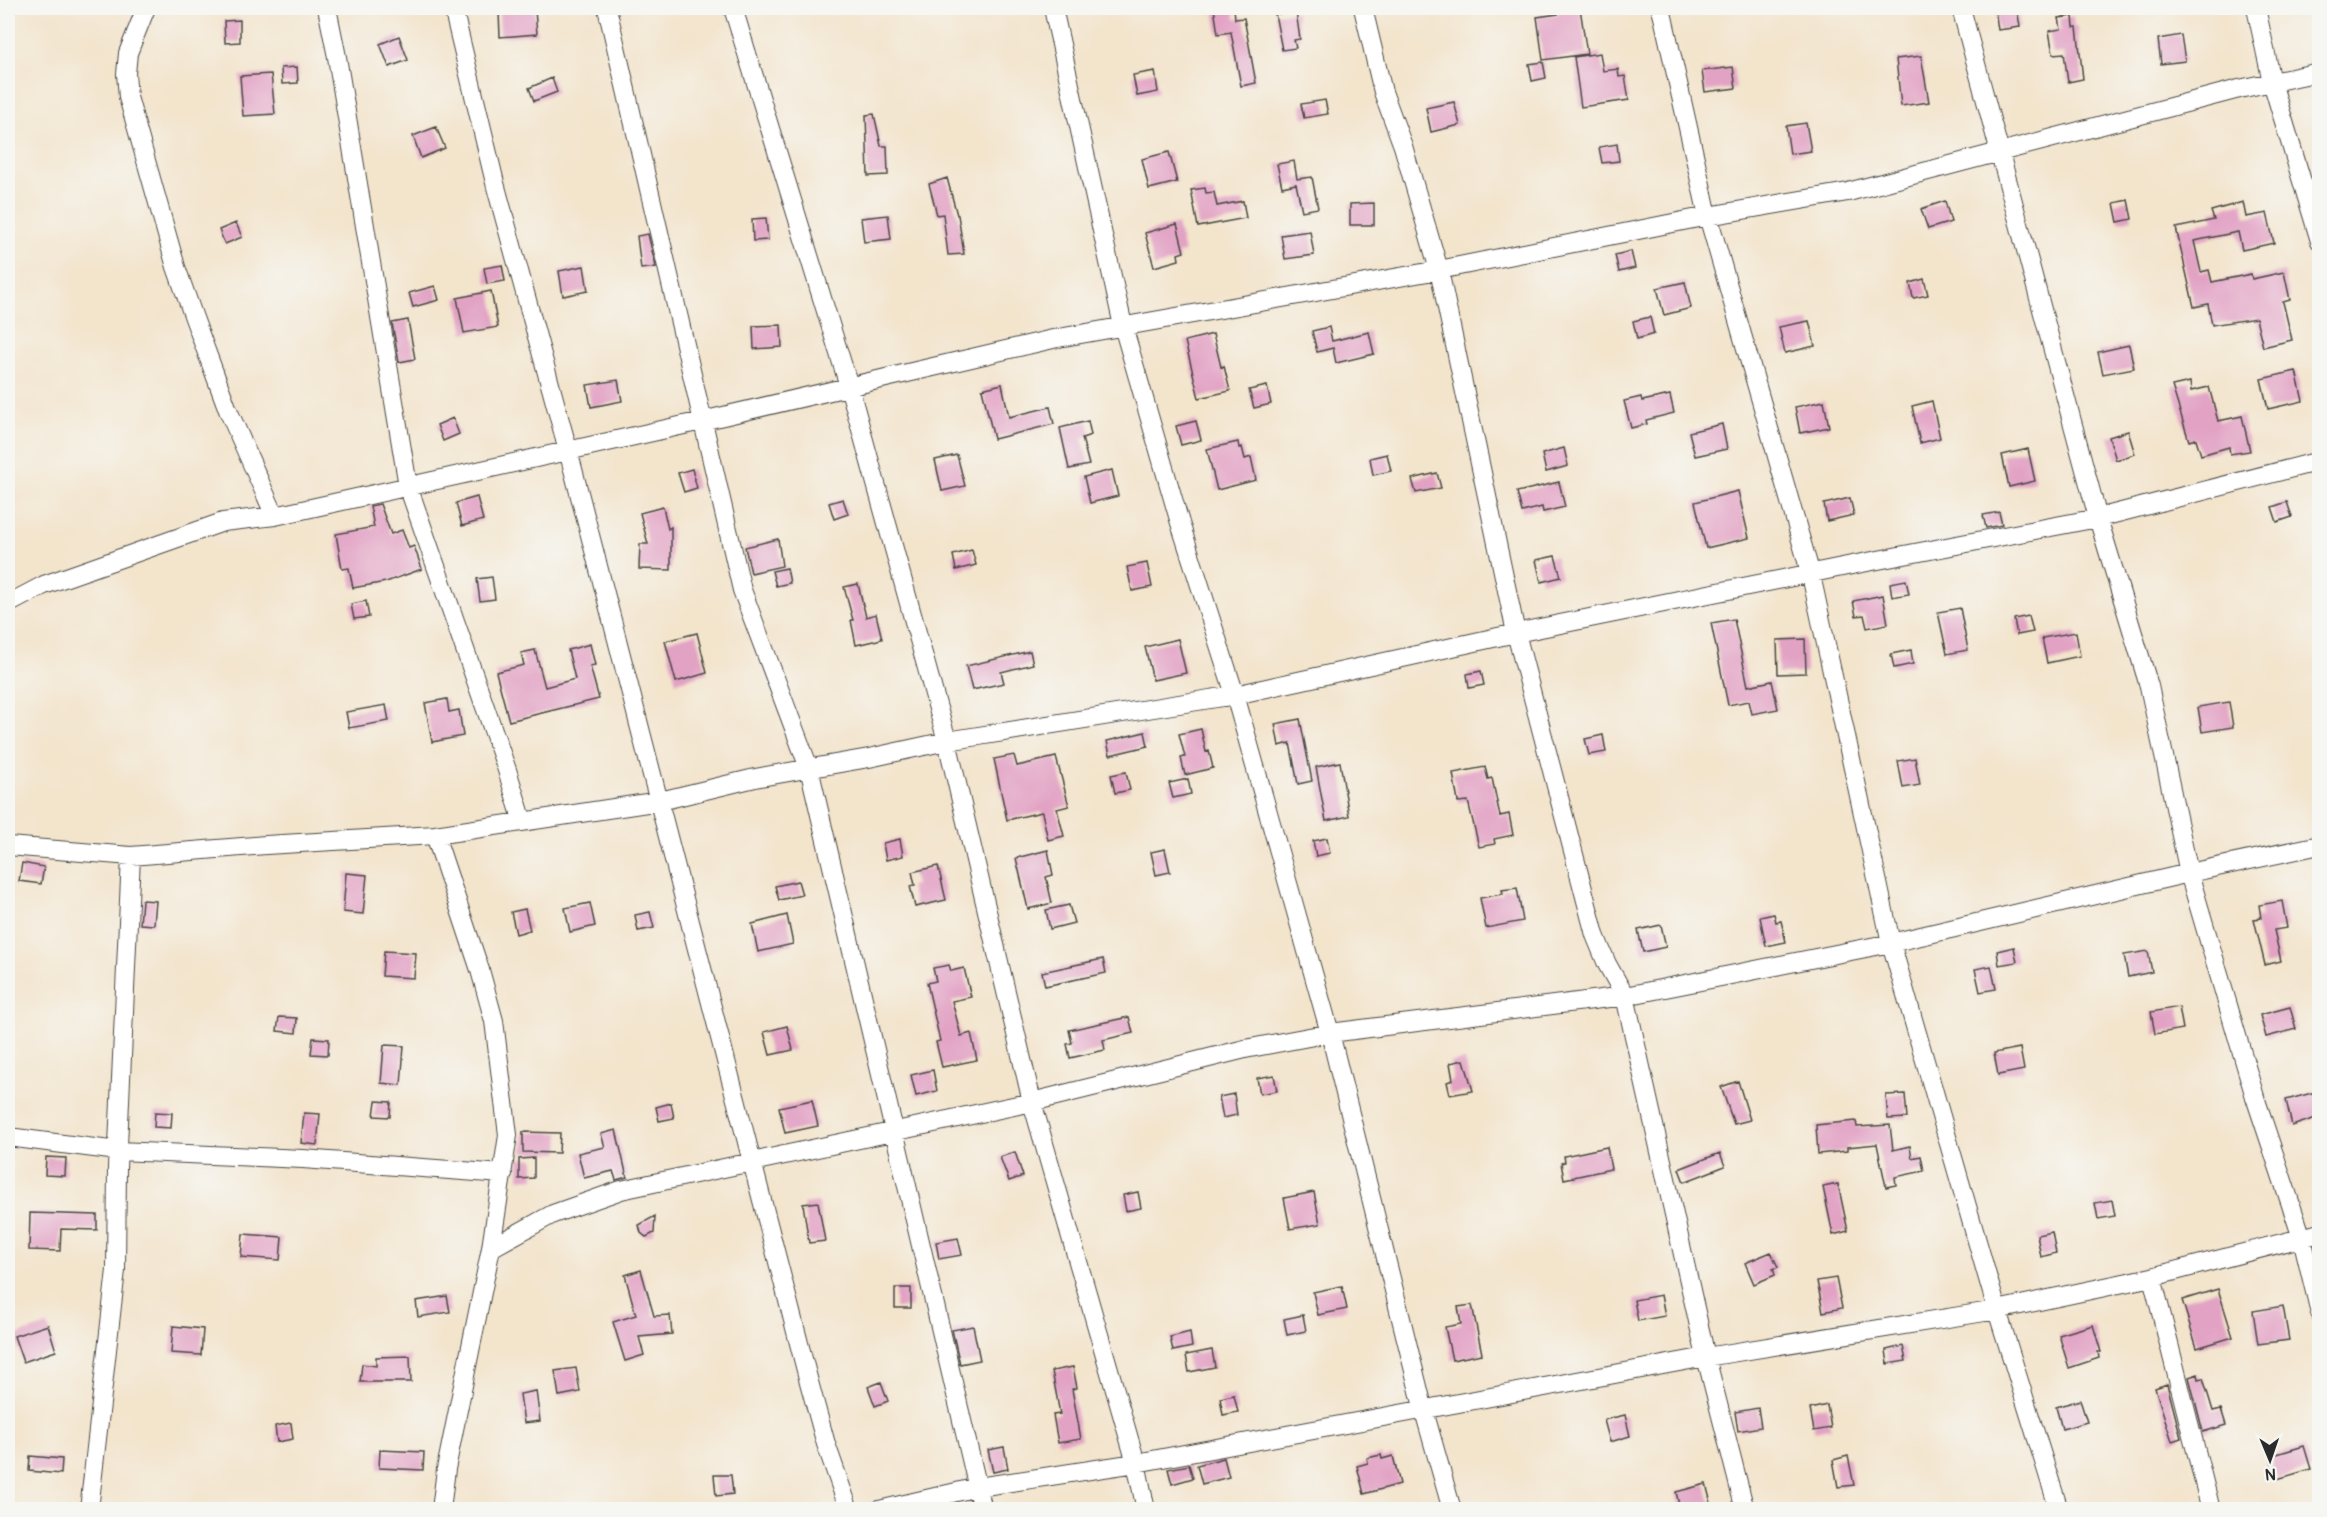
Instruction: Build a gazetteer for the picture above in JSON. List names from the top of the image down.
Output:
{
  "north": "bottom"
}
